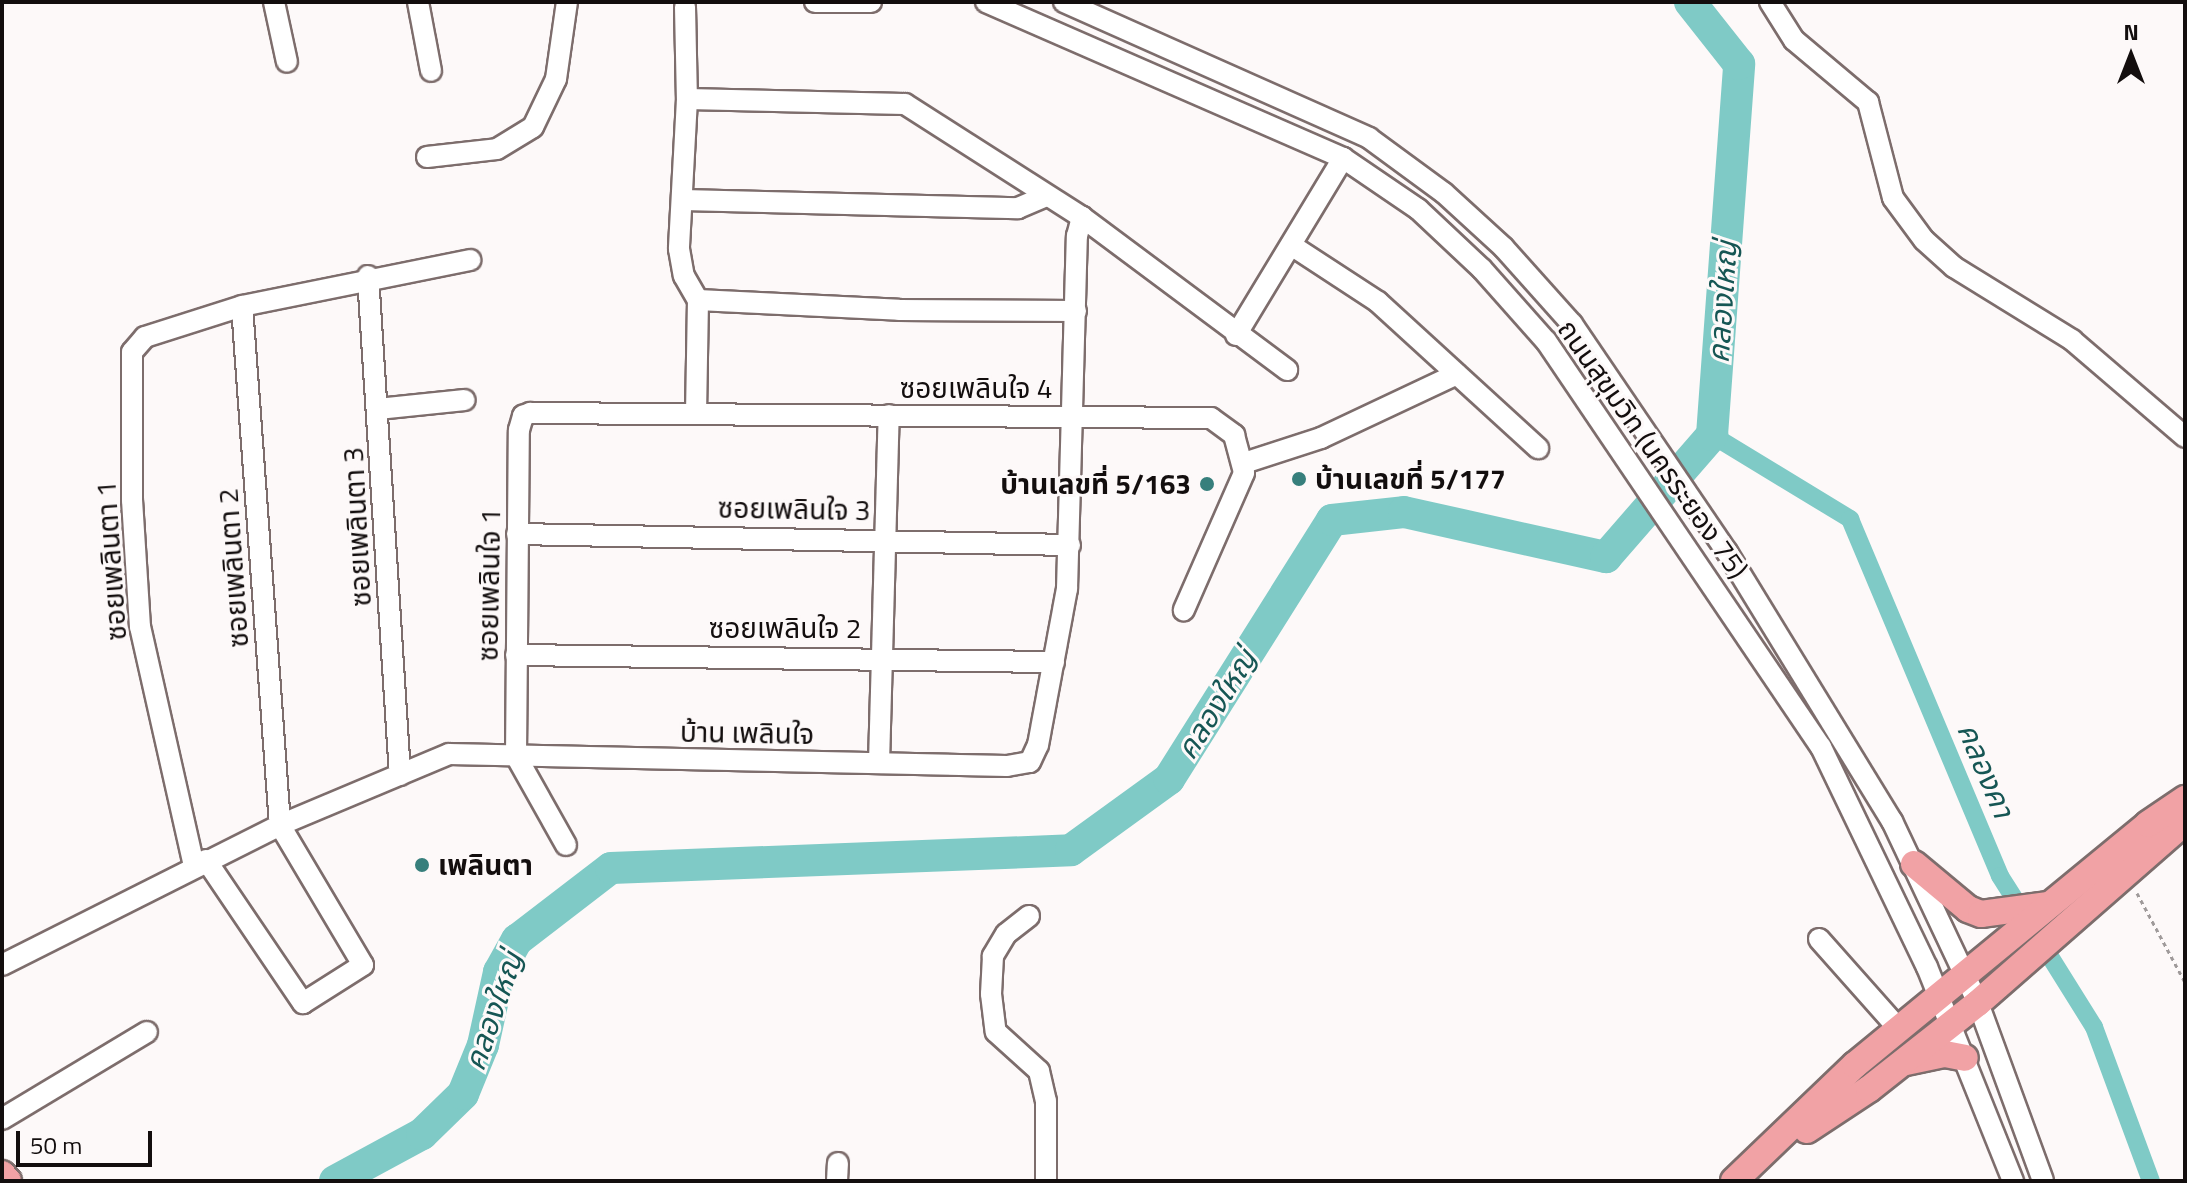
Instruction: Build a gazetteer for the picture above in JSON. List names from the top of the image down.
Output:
{
  "streets": {
    "street": [
      "ซอยเพลินใจ 4",
      "ถนนสุขุมวิท (นครระยอง 75)",
      "ซอยเพลินใจ 3",
      "ซอยเพลินตา 3",
      "ซอยเพลินตา 1",
      "ซอยเพลินตา 2",
      "ซอยเพลินใจ 1",
      "ซอยเพลินใจ 2",
      "บ้าน เพลินใจ"
    ]
  },
  "crossings": [
    ["ซอยเพลินใจ 4", "ซอยเพลินใจ 1"],
    ["ซอยเพลินใจ 3", "ซอยเพลินใจ 1"],
    ["ซอยเพลินตา 3", "บ้าน เพลินใจ"],
    ["ซอยเพลินตา 1", "ซอยเพลินตา 2"],
    ["ซอยเพลินใจ 1", "ซอยเพลินใจ 2"],
    ["ซอยเพลินใจ 1", "บ้าน เพลินใจ"],
    ["ซอยเพลินใจ 2", "บ้าน เพลินใจ"]
  ],
  "water": ["คลองใหญ่", "คลองคา"],
  "places": ["บ้านเลขที่ 5/177", "บ้านเลขที่ 5/163", "เพลินตา"],
  "scale_bar": "50 m",
  "north": "top"
}
